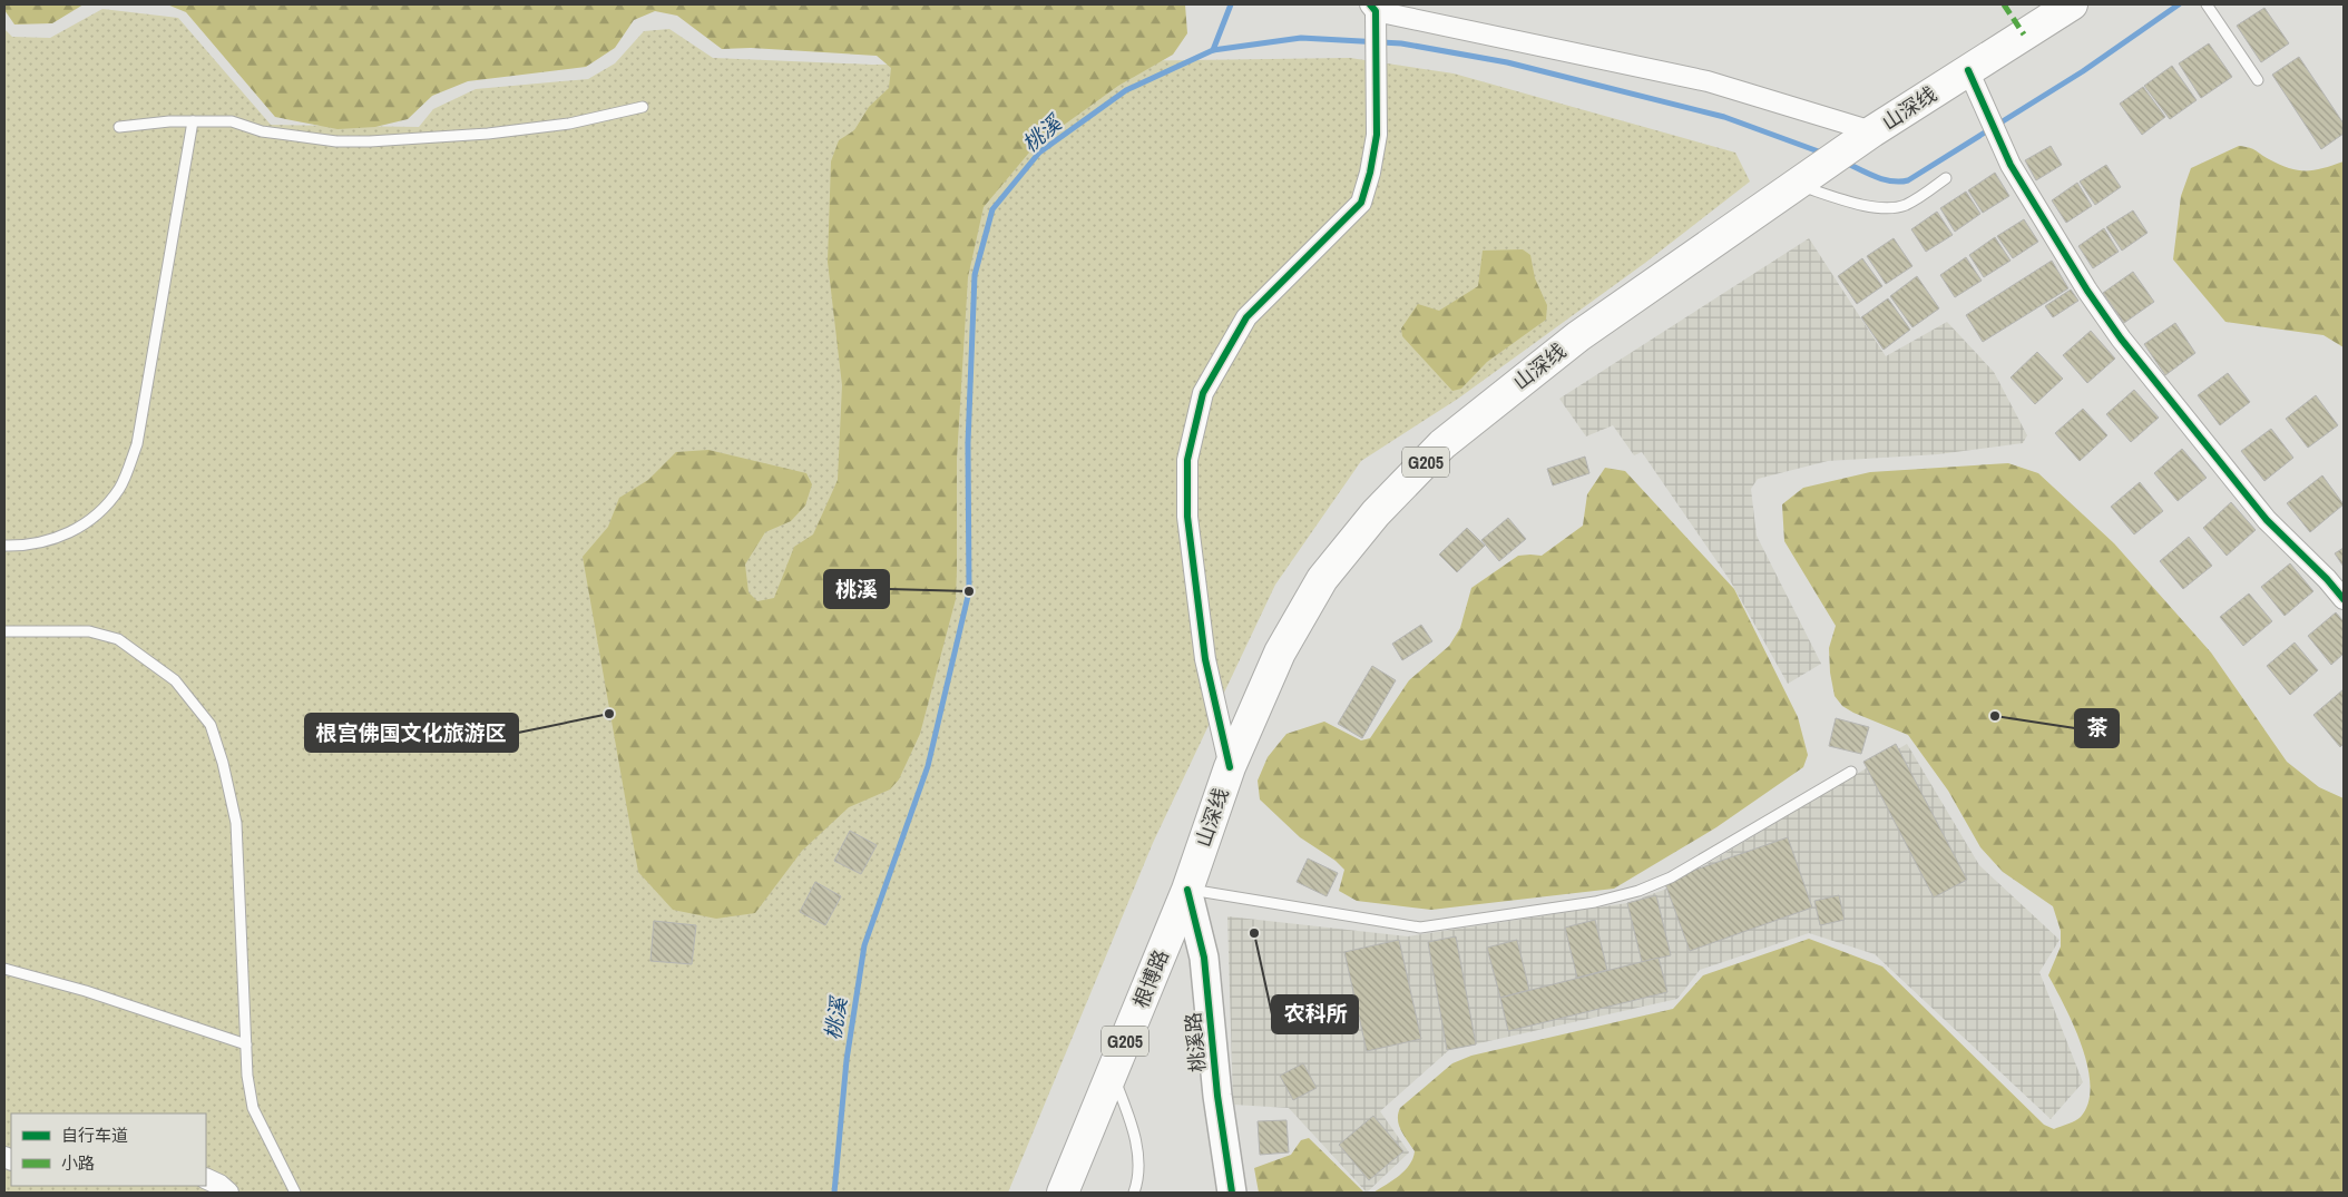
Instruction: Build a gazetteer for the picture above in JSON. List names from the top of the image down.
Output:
{
  "streets": {
    "highway": ["山深线", "G205", "根博路"],
    "street": ["桃溪路"]
  },
  "crossings": [
    ["山深线", "根博路"],
    ["山深线", "桃溪路"],
    ["根博路", "桃溪路"]
  ],
  "water": ["桃溪"],
  "places": [
    "桃溪",
    "根宫佛国文化旅游区",
    "茶",
    "农科所"
  ],
  "legend": ["自行车道", "小路"]
}
